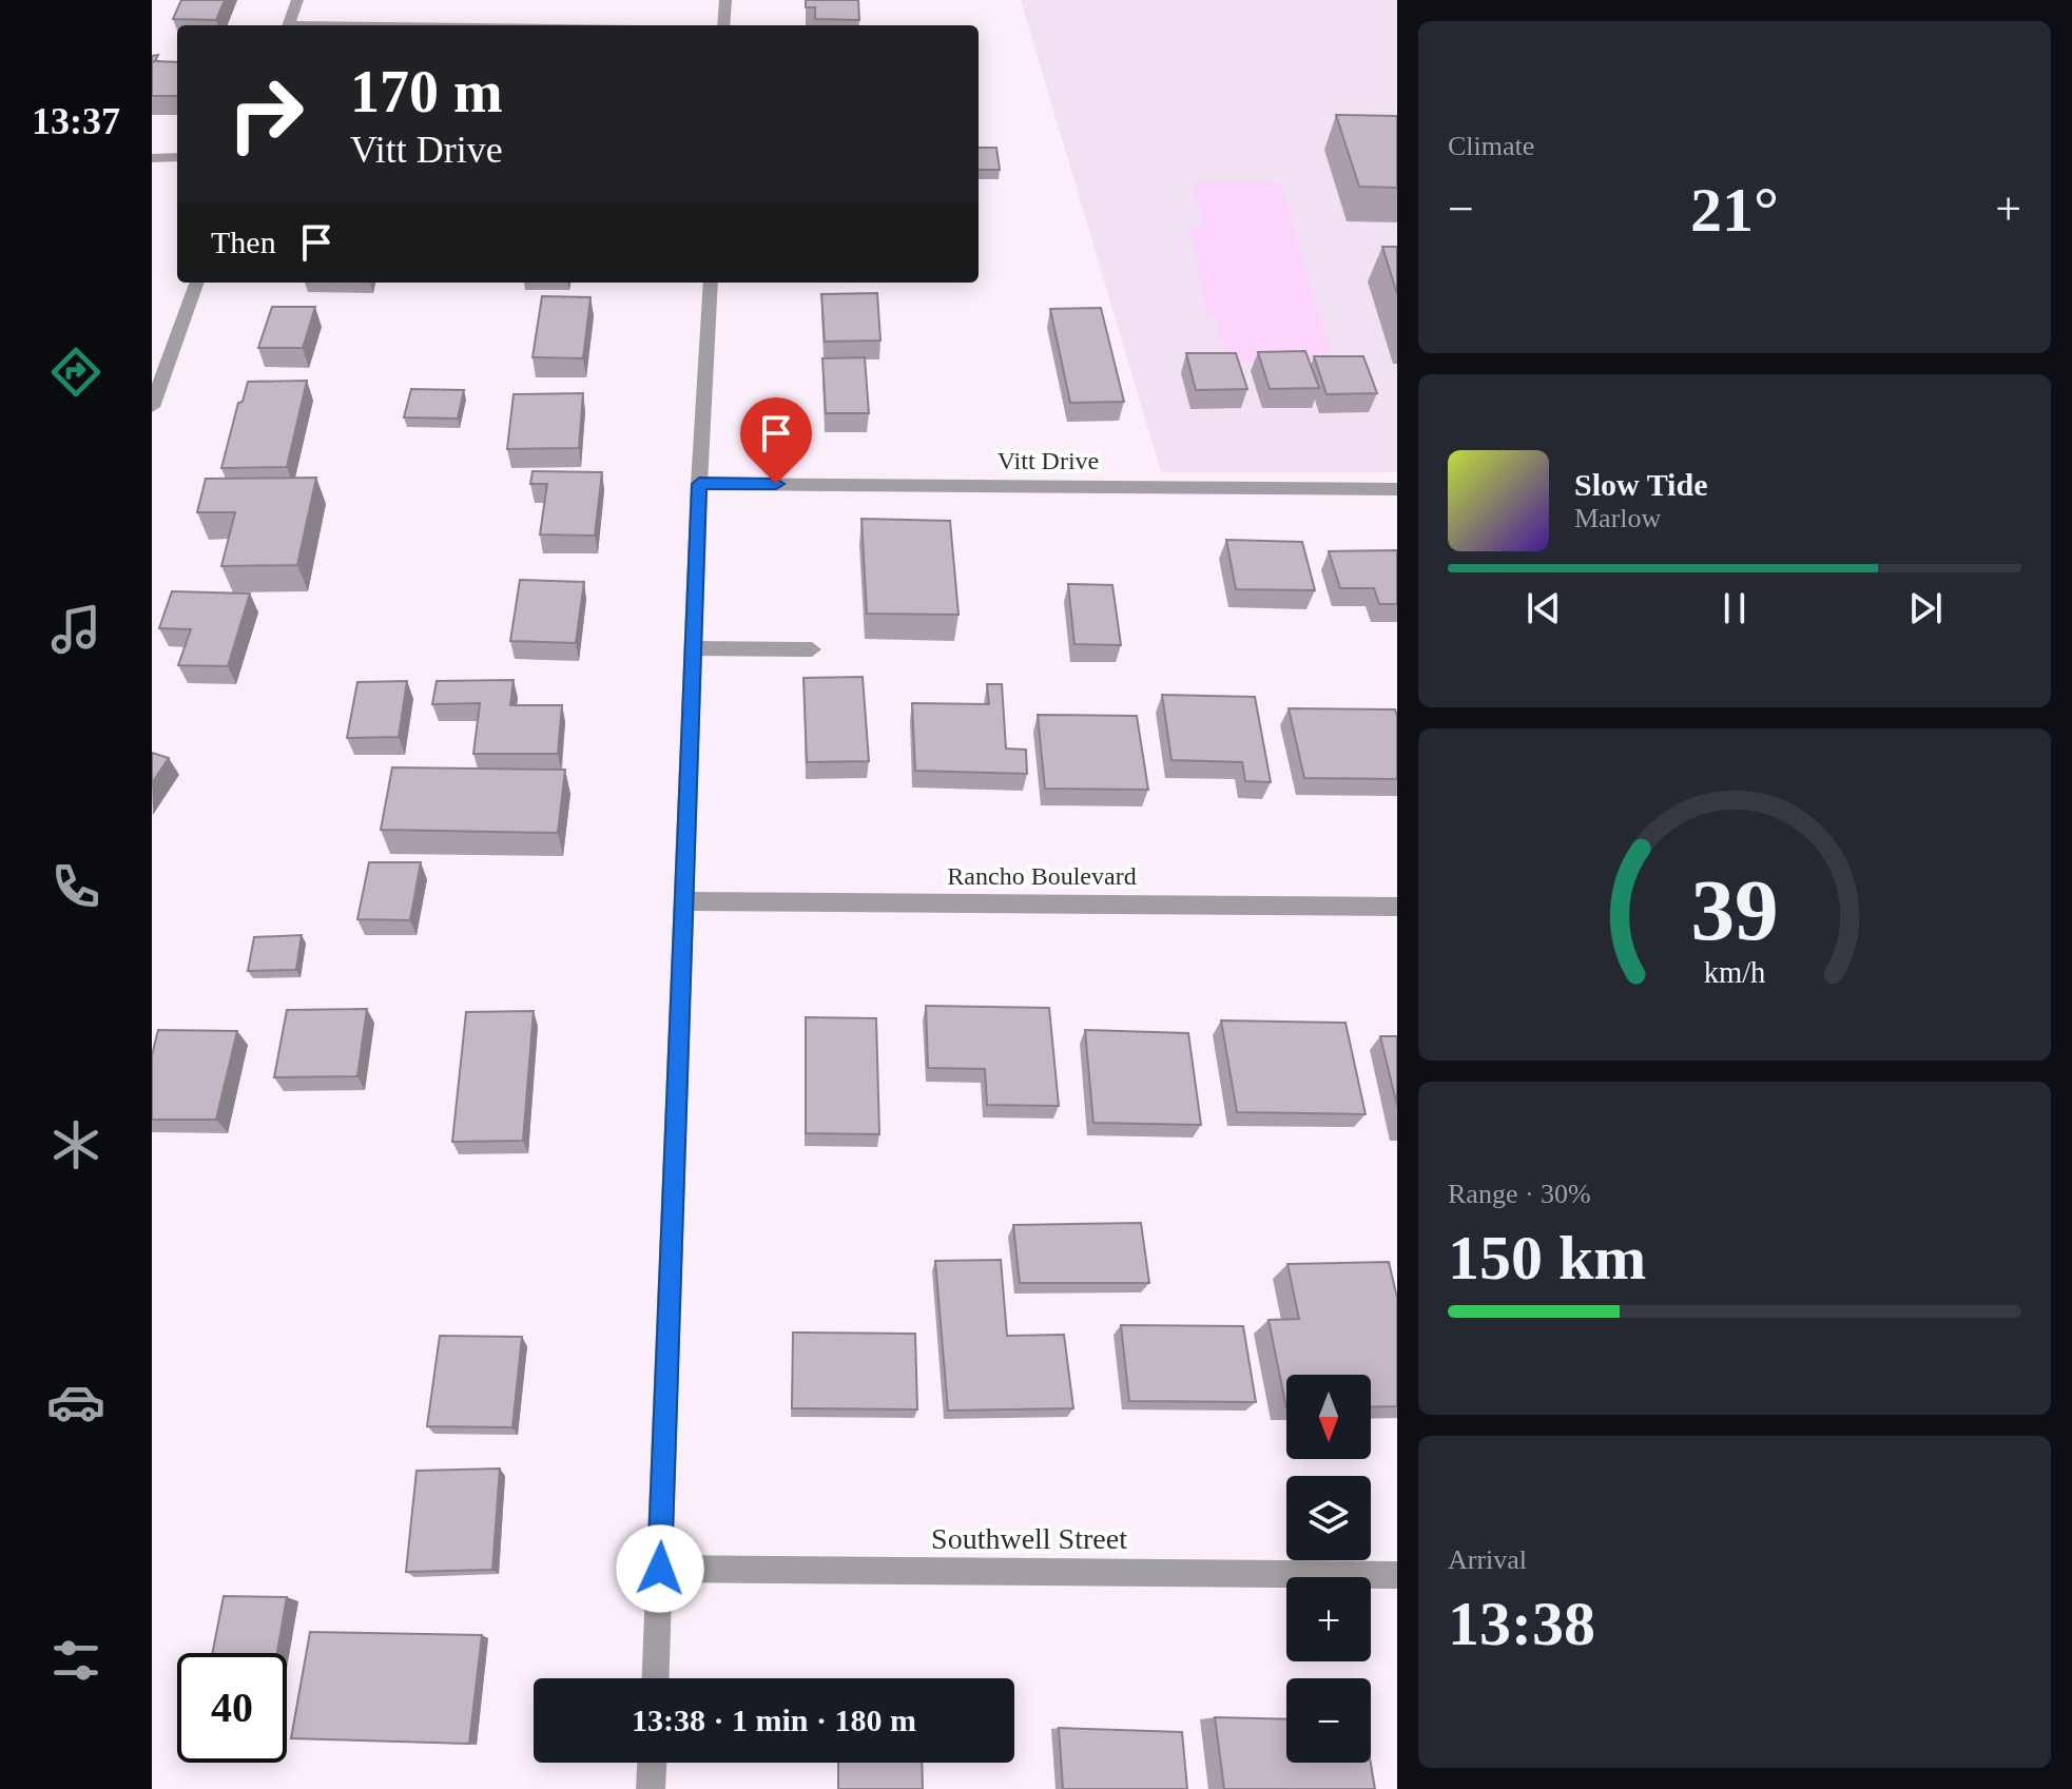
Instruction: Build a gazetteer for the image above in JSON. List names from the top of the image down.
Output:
{
  "streets": {
    "street": ["Vitt Drive", "Rancho Boulevard", "Southwell Street"]
  },
  "north": "bottom",
  "page": {
    "tabs": "13:37",
    "tile": [
      "Climate",
      ["Range · 30%", "150 km"],
      ["Arrival", "13:38"]
    ],
    "turn": ["170 m", "Vitt Drive"],
    "heat": ["−", "21°", "+"],
    "then": "Then",
    "song": ["Slow Tide", "Marlow"],
    "map_buttons": ["+", "−"],
    "limit": "40",
    "trip": "13:38 · 1 min · 180 m",
    "gauge": ["39", "km/h"]
  }
}
